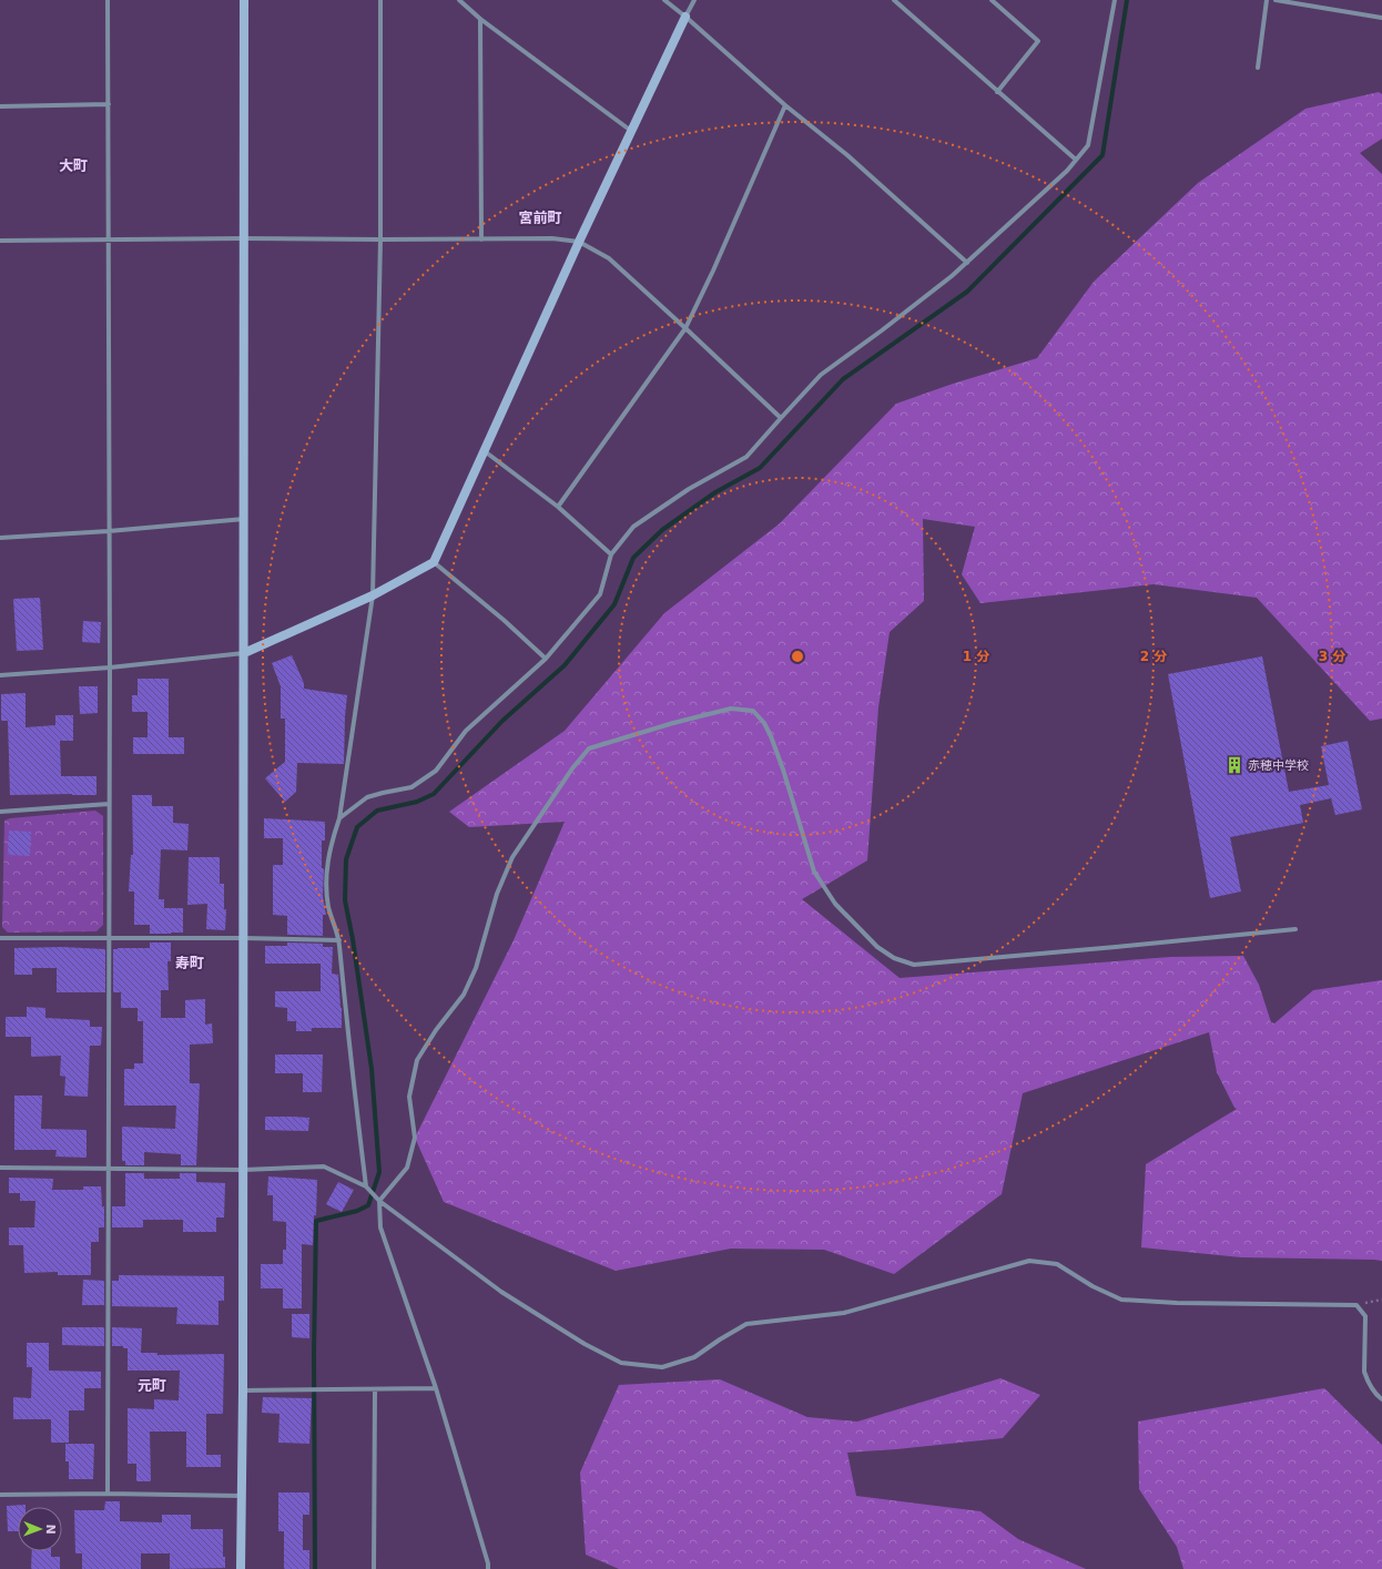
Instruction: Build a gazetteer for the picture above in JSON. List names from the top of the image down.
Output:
{
  "districts": [
    "大町",
    "宮前町",
    "寿町",
    "元町"
  ],
  "places": {
    "building": ["赤穂中学校"]
  },
  "north": "right",
  "rings": ["1 分", "2 分", "3 分"]
}
